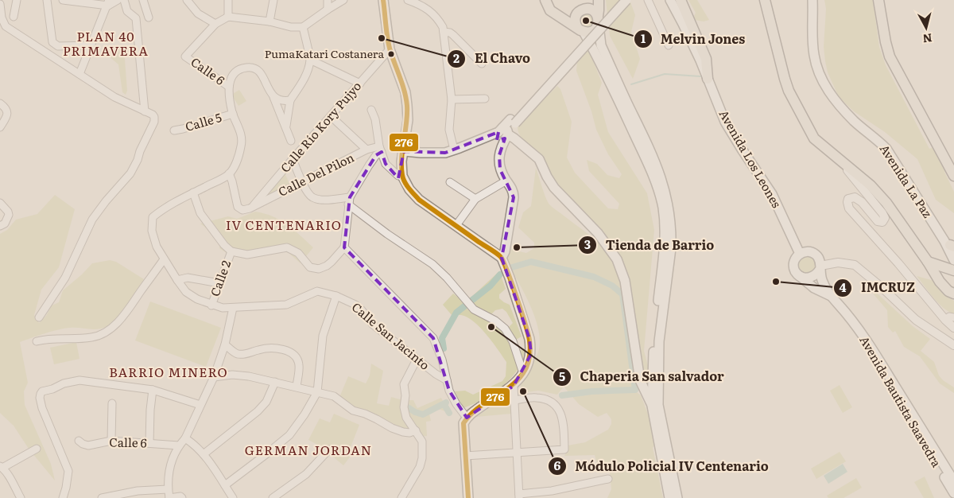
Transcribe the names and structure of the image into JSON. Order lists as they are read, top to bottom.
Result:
{
  "streets": {
    "main road": ["Avenida Los Leones", "Avenida La Paz", "Avenida Bautista Saavedra"],
    "street": [
      "Calle 6",
      "Calle 5",
      "Calle Río Kory Pujyo",
      "Calle Del Pilon",
      "Calle 2",
      "Calle San Jacinto"
    ]
  },
  "crossings": [
    ["Calle Río Kory Pujyo", "Calle Del Pilon"],
    ["Avenida Los Leones", "Avenida Bautista Saavedra"],
    ["Calle 2", "Calle San Jacinto"]
  ],
  "districts": [
    "PLAN 40 PRIMAVERA",
    "IV CENTENARIO",
    "BARRIO MINERO",
    "GERMAN JORDAN"
  ],
  "places": [
    "Melvin Jones",
    "El Chavo",
    "PumaKatari Costanera",
    "Tienda de Barrio",
    "IMCRUZ",
    "Chaperia San salvador",
    "Módulo Policial IV Centenario"
  ],
  "lines": ["transit line 276"],
  "north": "bottom"
}
